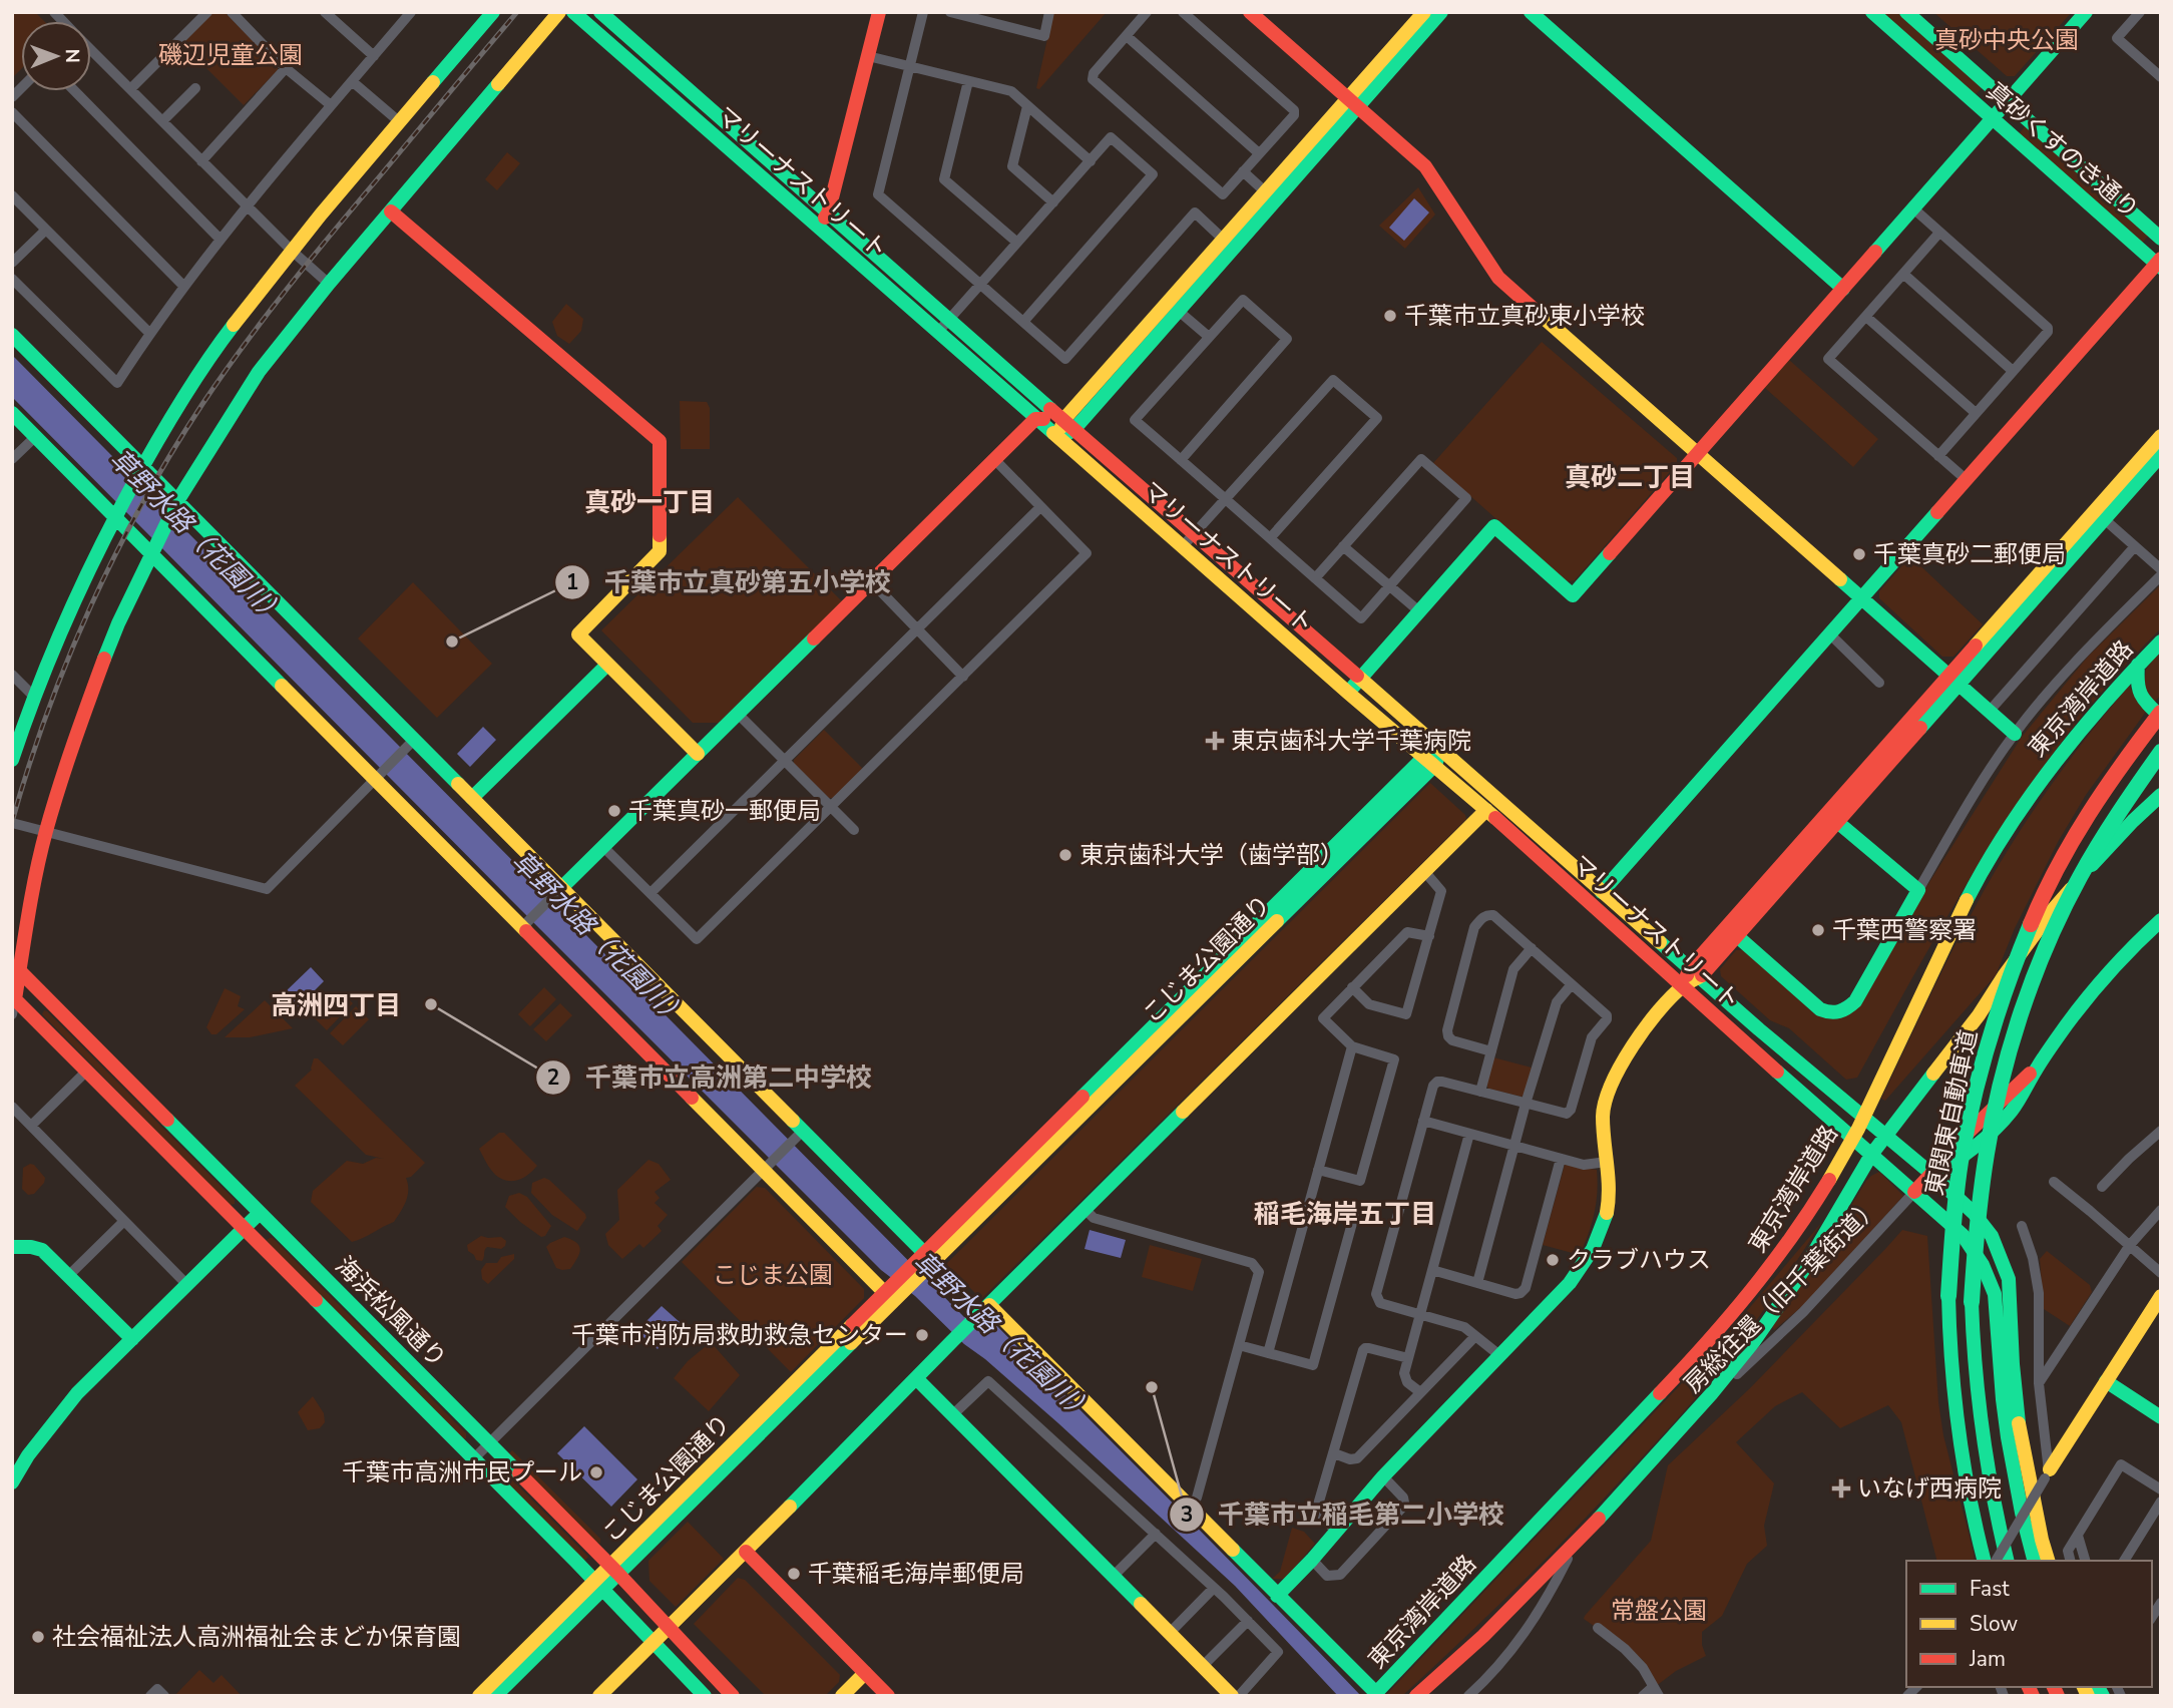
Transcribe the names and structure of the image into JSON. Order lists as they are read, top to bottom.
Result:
{
  "streets": {
    "main road": [
      "真砂くすのき通り",
      "マリーナストリート",
      "東京湾岸道路",
      "こじま公園通り",
      "東関東自動車道",
      "海浜松風通り"
    ],
    "street": ["房総往還（旧千葉街道）"]
  },
  "crossings": [
    ["マリーナストリート", "東京湾岸道路"],
    ["マリーナストリート", "こじま公園通り"],
    ["マリーナストリート", "房総往還（旧千葉街道）"],
    ["東京湾岸道路", "房総往還（旧千葉街道）"],
    ["こじま公園通り", "海浜松風通り"]
  ],
  "districts": [
    "真砂二丁目",
    "真砂一丁目",
    "高洲四丁目",
    "稲毛海岸五丁目"
  ],
  "water": ["草野水路（花園川）"],
  "parks": [
    "真砂中央公園",
    "磯辺児童公園",
    "こじま公園",
    "常盤公園"
  ],
  "places": {
    "other": [
      "千葉市立真砂東小学校",
      "千葉真砂二郵便局",
      "千葉市立真砂第五小学校",
      "千葉真砂一郵便局",
      "東京歯科大学（歯学部）",
      "千葉西警察署",
      "千葉市立高洲第二中学校",
      "クラブハウス",
      "千葉市消防局救助救急センター",
      "千葉市立稲毛第二小学校",
      "千葉市高洲市民プール",
      "千葉稲毛海岸郵便局",
      "社会福祉法人高洲福祉会まどか保育園"
    ],
    "health": ["東京歯科大学千葉病院", "いなげ西病院"]
  },
  "legend": ["Fast", "Slow", "Jam"],
  "north": "right"
}
